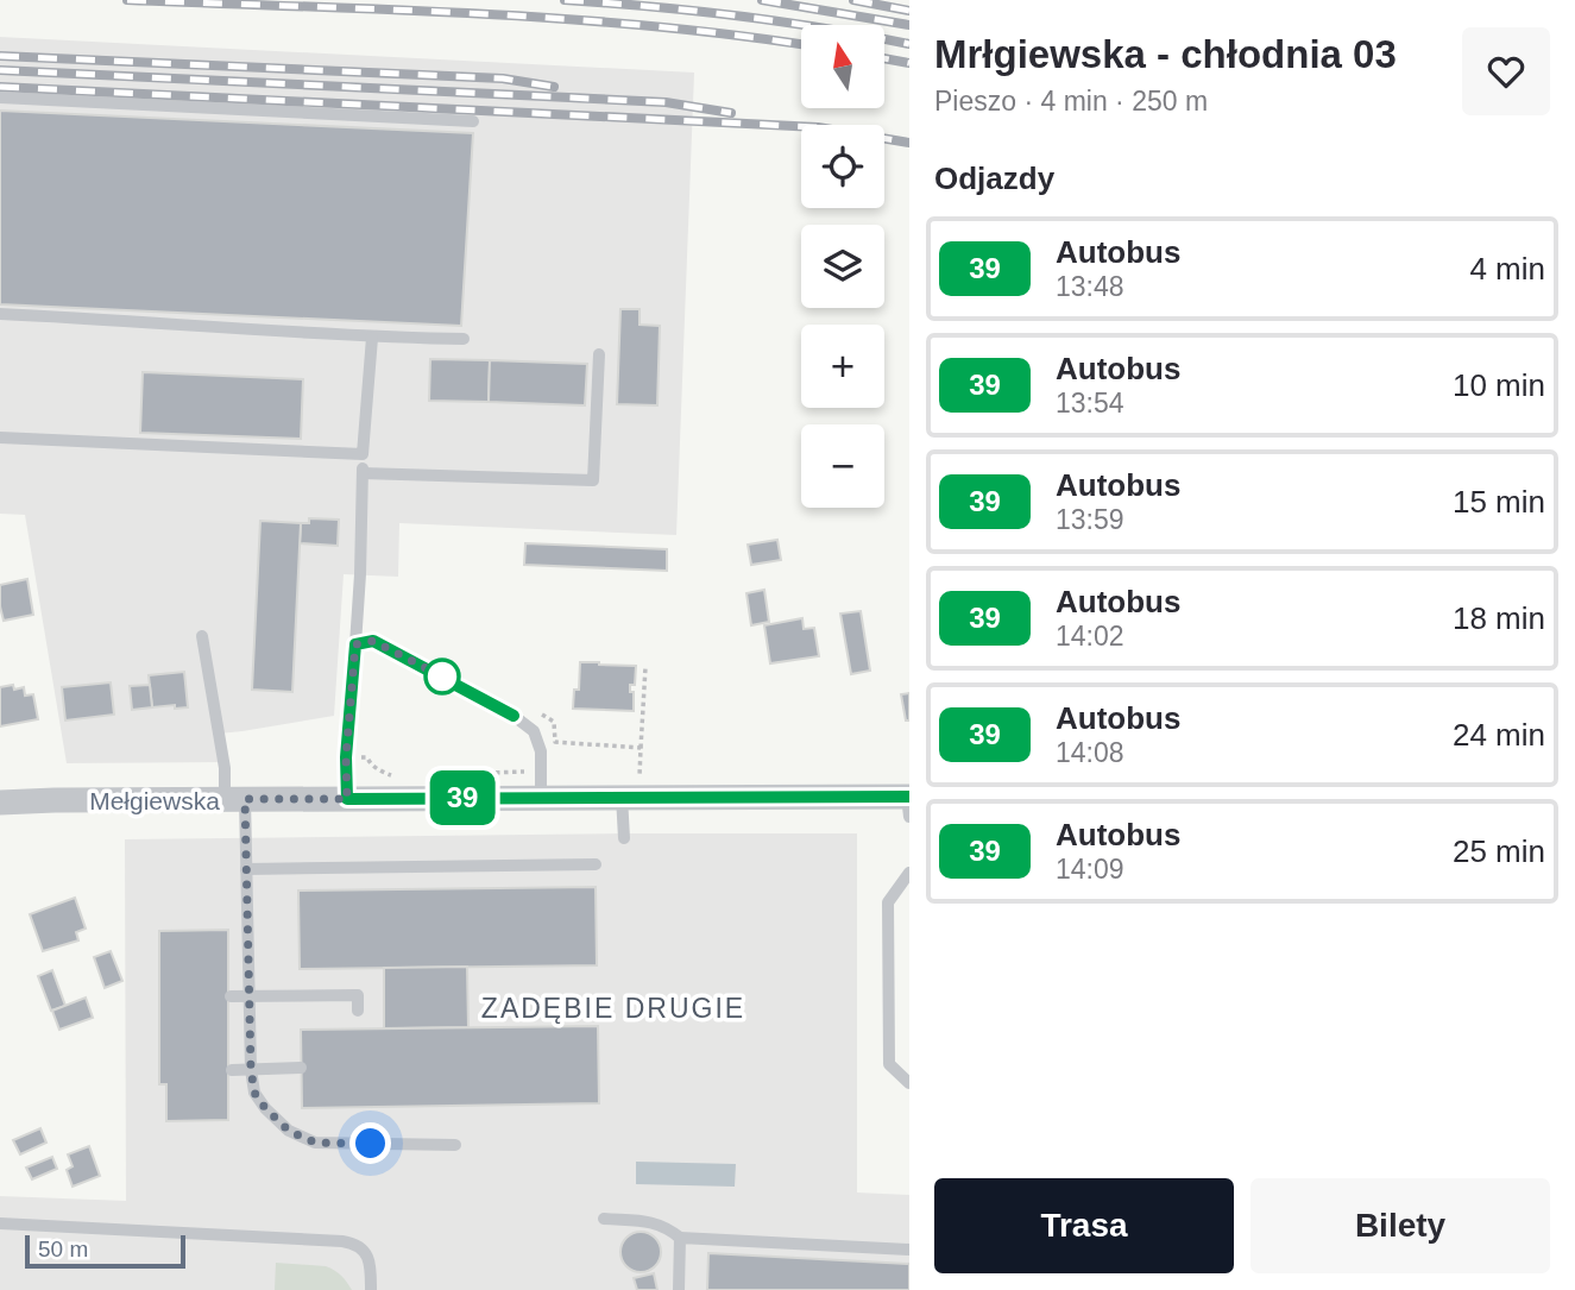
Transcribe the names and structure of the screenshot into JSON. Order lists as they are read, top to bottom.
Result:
{
  "streets": {
    "street": ["Mełgiewska"]
  },
  "districts": ["ZADĘBIE DRUGIE"],
  "lines": ["bus line 39"],
  "scale_bar": "50 m",
  "north": "top",
  "page": {
    "on_map": "39",
    "heading": [
      ["Mrłgiewska - chłodnia 03", "Pieszo · 4 min · 250 m"],
      "Odjazdy"
    ],
    "map_buttons": ["+", "−"],
    "list": [
      {
        "mark": "39",
        "name": "Autobus",
        "note": "13:48",
        "value": "4 min"
      },
      {
        "mark": "39",
        "name": "Autobus",
        "note": "13:54",
        "value": "10 min"
      },
      {
        "mark": "39",
        "name": "Autobus",
        "note": "13:59",
        "value": "15 min"
      },
      {
        "mark": "39",
        "name": "Autobus",
        "note": "14:02",
        "value": "18 min"
      },
      {
        "mark": "39",
        "name": "Autobus",
        "note": "14:08",
        "value": "24 min"
      },
      {
        "mark": "39",
        "name": "Autobus",
        "note": "14:09",
        "value": "25 min"
      }
    ],
    "buttons": ["Trasa", "Bilety"],
    "scale": "50 m"
  }
}
